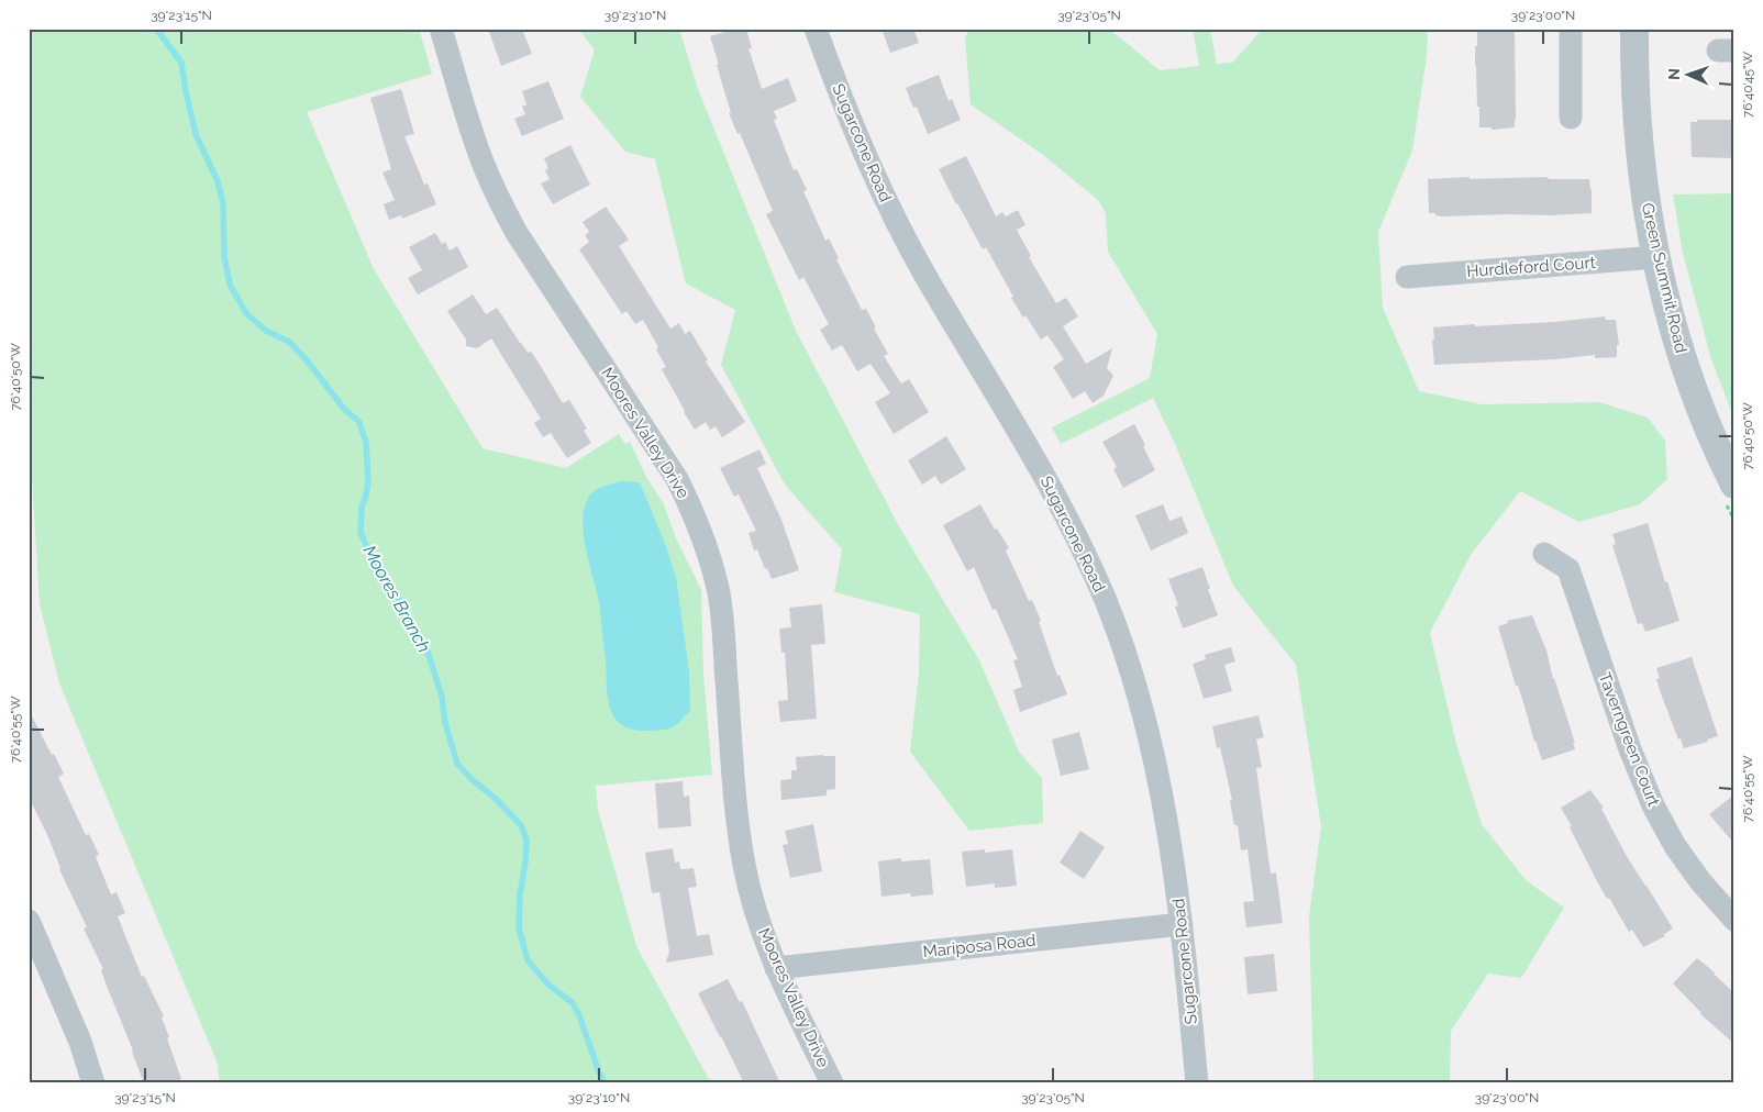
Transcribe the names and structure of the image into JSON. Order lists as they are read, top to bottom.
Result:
{
  "streets": {
    "street": [
      "Sugarcone Road",
      "Hurdleford Court",
      "Green Summit Road",
      "Moores Valley Drive",
      "Taverngreen Court",
      "Mariposa Road"
    ]
  },
  "crossings": [
    ["Sugarcone Road", "Mariposa Road"],
    ["Hurdleford Court", "Green Summit Road"],
    ["Moores Valley Drive", "Mariposa Road"]
  ],
  "water": ["Moores Branch"],
  "north": "left",
  "coordinates": [
    "39°23'15\"N",
    "39°23'10\"N",
    "39°23'05\"N",
    "39°23'00\"N",
    "76°40'45\"W",
    "76°40'50\"W",
    "76°40'55\"W"
  ]
}
